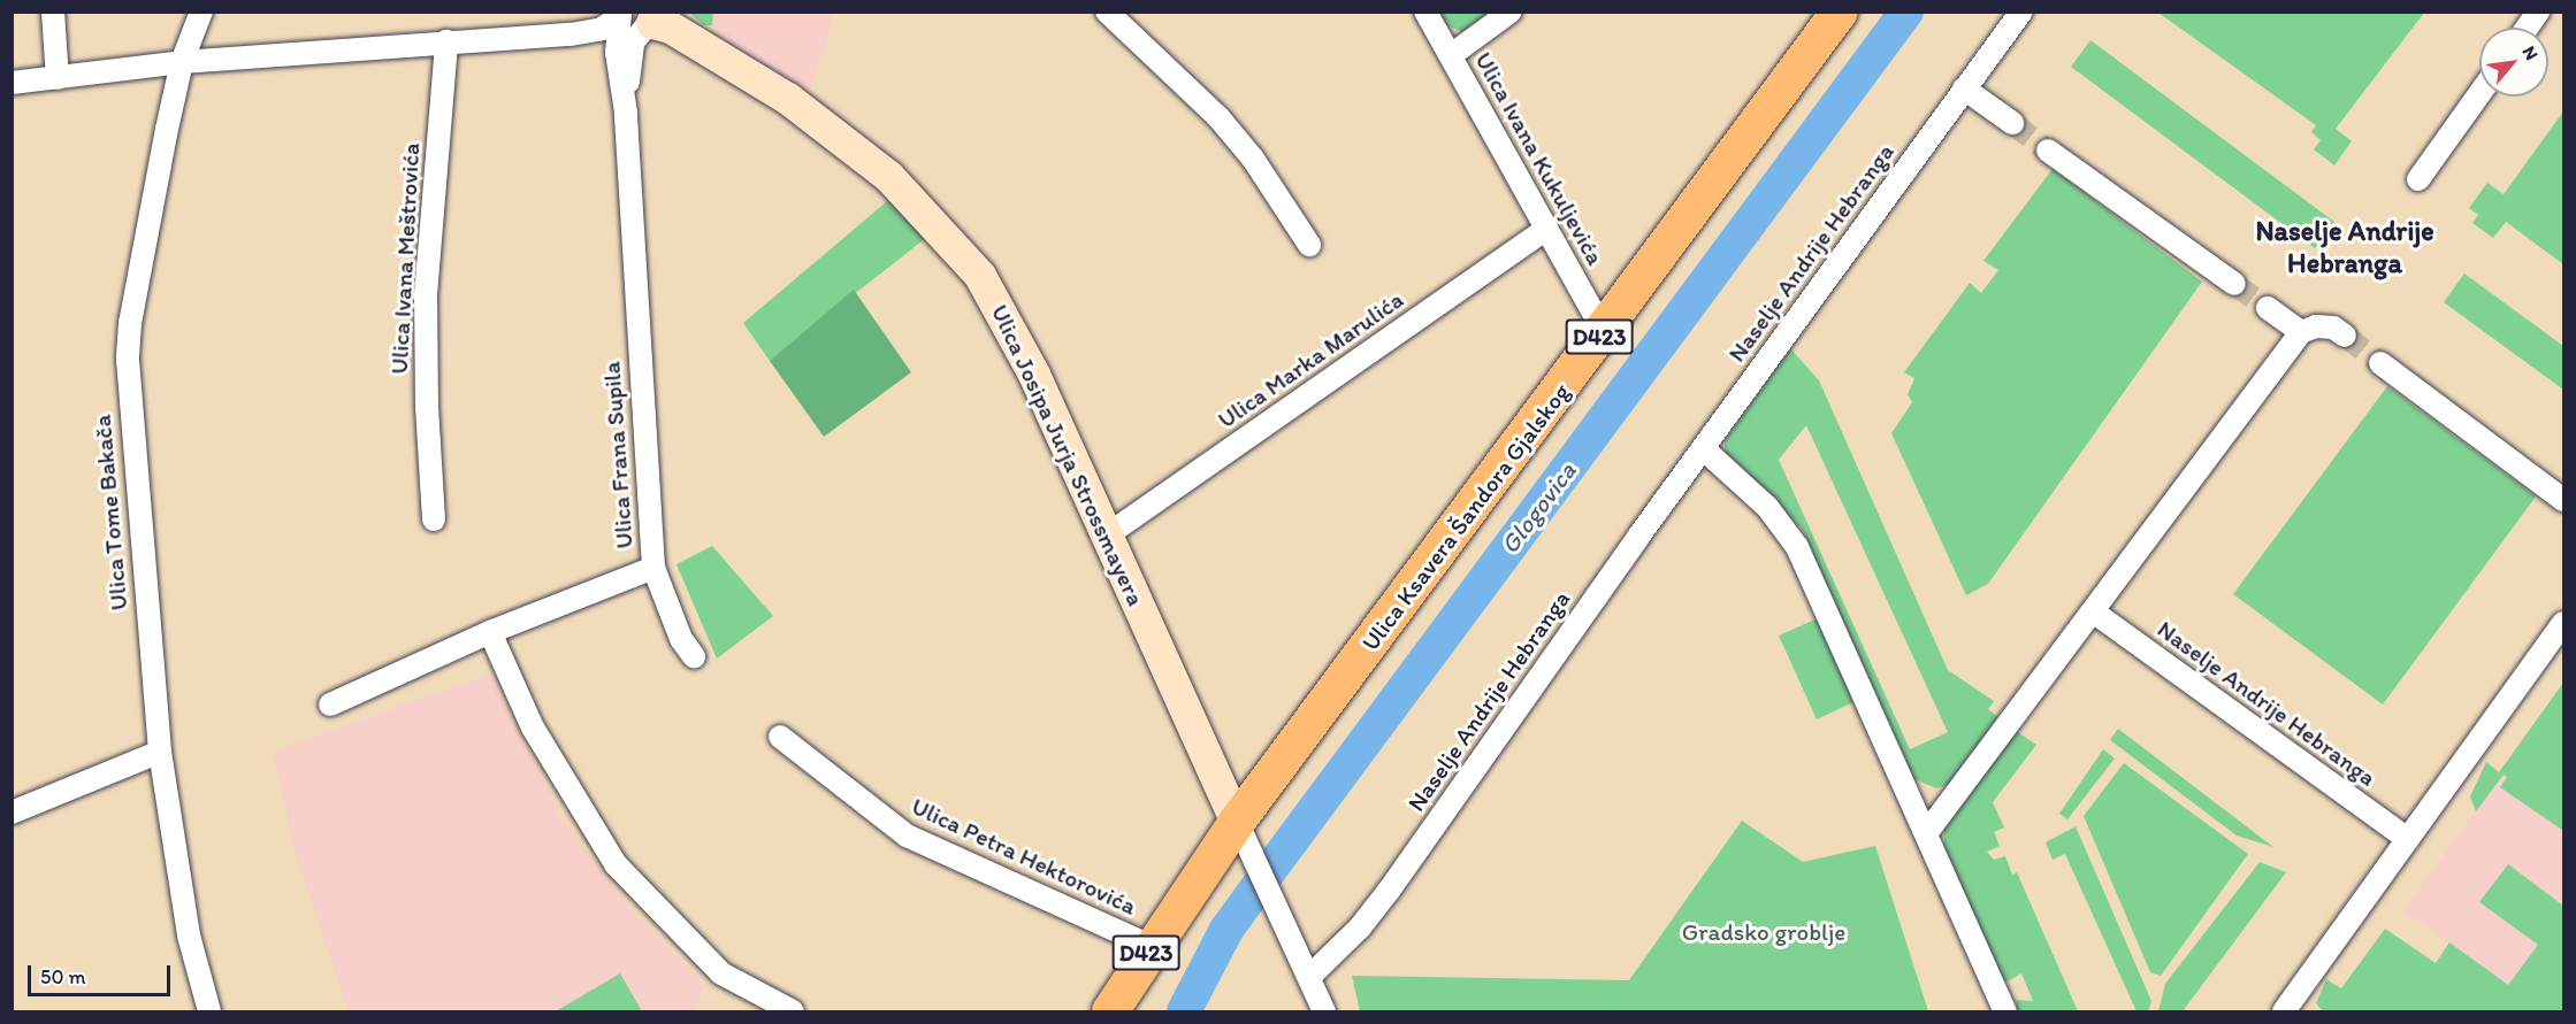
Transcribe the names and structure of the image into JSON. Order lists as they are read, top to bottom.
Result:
{
  "streets": {
    "main road": ["D423", "Ulica Josipa Jurja Strossmayera", "Ulica Ksavera Šandora Gjalskog"],
    "street": [
      "Ulica Ivana Kukuljevića",
      "Naselje Andrije Hebranga",
      "Ulica Ivana Meštrovića",
      "Ulica Marka Marulića",
      "Ulica Frana Supila",
      "Ulica Tome Bakača",
      "Ulica Petra Hektorovića"
    ]
  },
  "crossings": [
    ["Ulica Ivana Kukuljevića", "Ulica Marka Marulića"],
    ["Ulica Ivana Kukuljevića", "Ulica Ksavera Šandora Gjalskog"],
    ["D423", "Ulica Josipa Jurja Strossmayera"],
    ["D423", "Ulica Ksavera Šandora Gjalskog"],
    ["D423", "Ulica Petra Hektorovića"],
    ["Ulica Marka Marulića", "Ulica Josipa Jurja Strossmayera"],
    ["Ulica Frana Supila", "Ulica Josipa Jurja Strossmayera"],
    ["Ulica Josipa Jurja Strossmayera", "Ulica Ksavera Šandora Gjalskog"]
  ],
  "districts": ["Naselje Andrije Hebranga"],
  "water": ["Glogovica"],
  "parks": ["Gradsko groblje"],
  "scale_bar": "50 m",
  "north": "top right"
}
